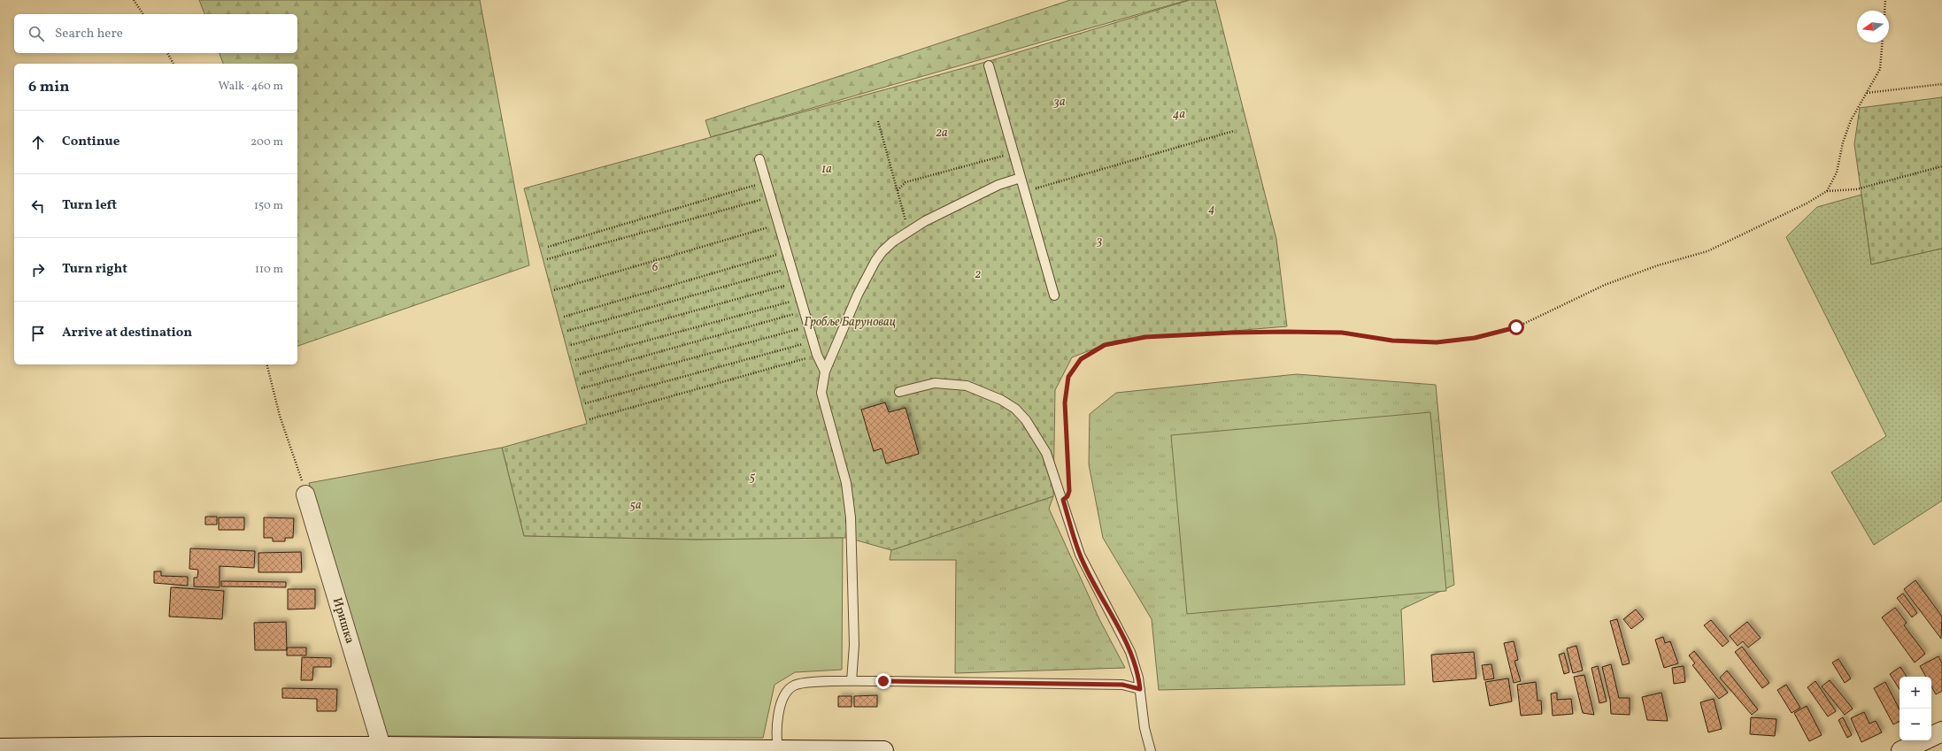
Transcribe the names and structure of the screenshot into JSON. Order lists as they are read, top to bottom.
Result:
{
  "streets": {
    "street": ["Иришка"]
  },
  "parks": [
    "3a",
    "4a",
    "2a",
    "1a",
    "4",
    "3",
    "6",
    "2",
    "Гробље Баруновац",
    "5",
    "5a"
  ],
  "north": "left",
  "page": {
    "search": "Search here",
    "heading": ["6 min", "Walk · 460 m"],
    "list": [
      ["Continue", "200 m"],
      ["Turn left", "150 m"],
      ["Turn right", "110 m"],
      "Arrive at destination"
    ],
    "map_buttons": ["+", "−"]
  }
}
